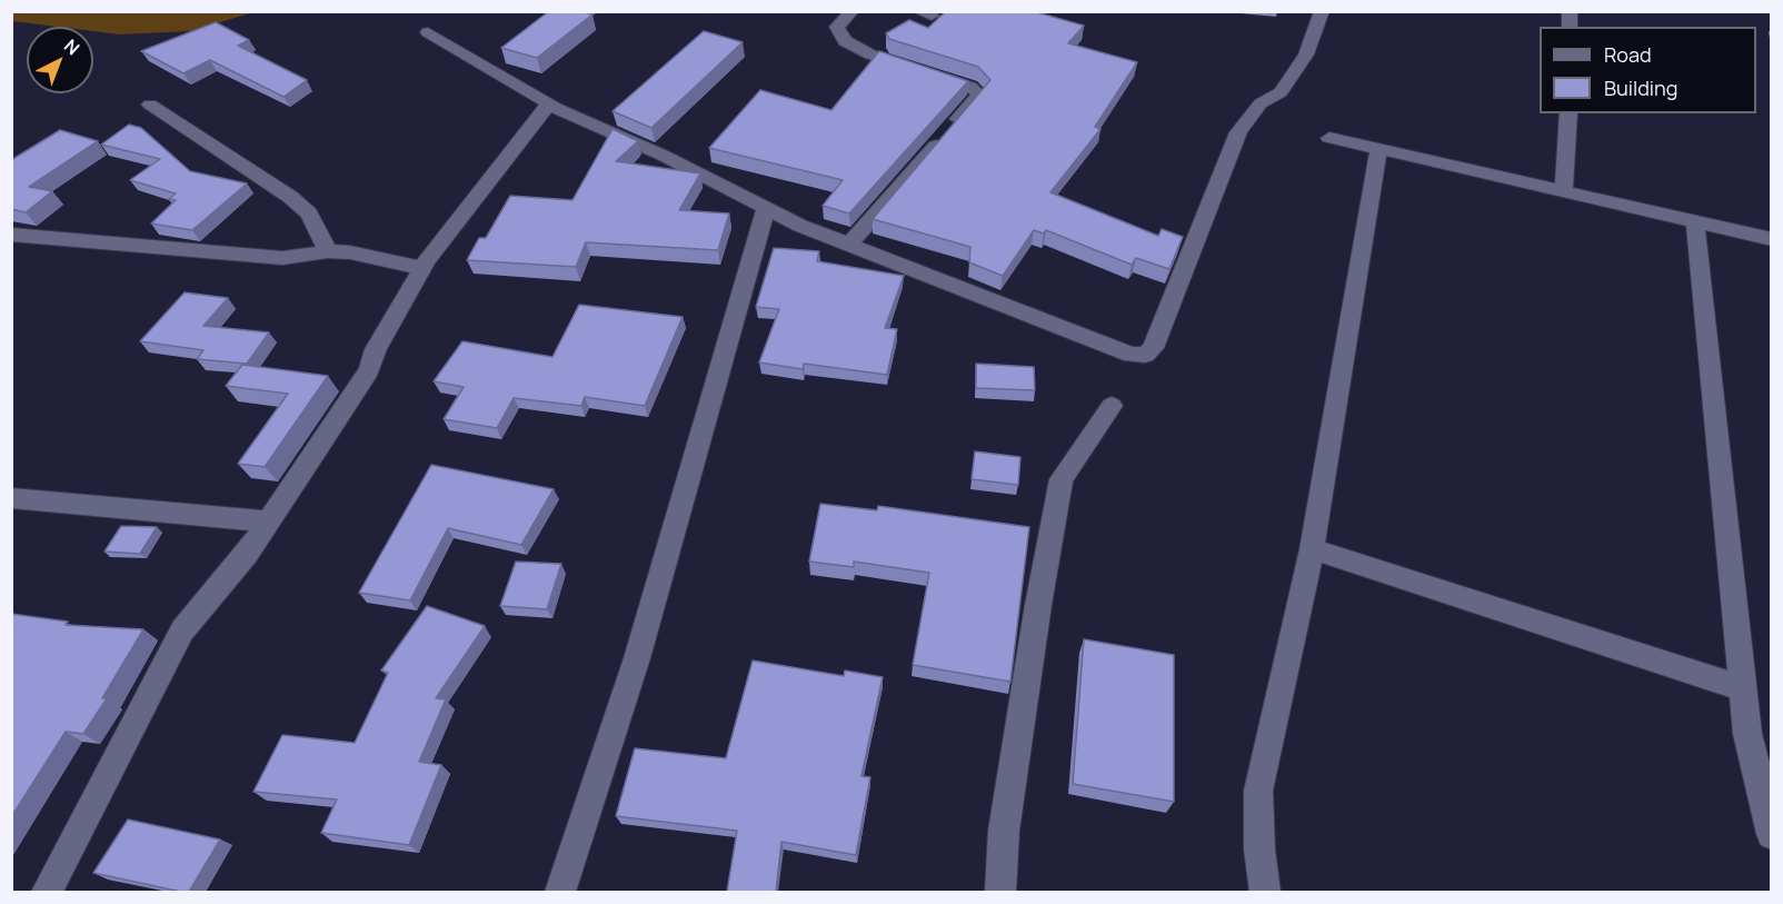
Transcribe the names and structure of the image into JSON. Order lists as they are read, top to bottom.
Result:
{
  "legend": ["Road", "Building"],
  "north": "top right"
}
